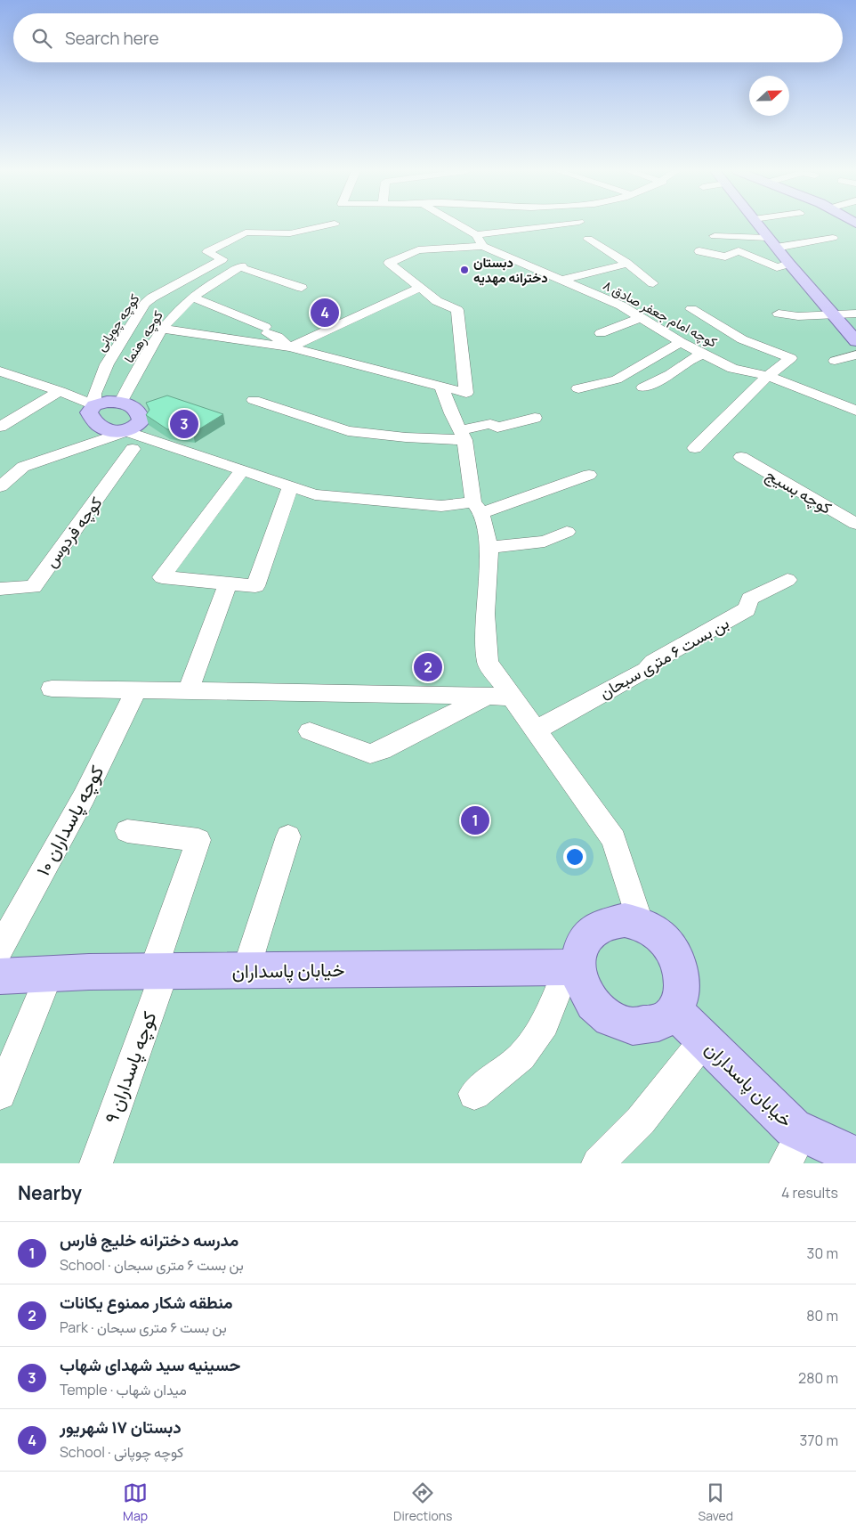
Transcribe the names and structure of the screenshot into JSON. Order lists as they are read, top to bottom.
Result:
{
  "streets": {
    "main road": ["خیابان پاسداران"],
    "street": [
      "کوچه امام جعفر صادق ۸",
      "کوچه چوپانی",
      "کوچه رهنما",
      "کوچه بسیج",
      "کوچه فردوس",
      "بن بست ۶ متری سبحان",
      "کوچه پاسداران ۱۰",
      "کوچه پاسداران ۹"
    ]
  },
  "crossings": [
    ["کوچه چوپانی", "کوچه رهنما"],
    ["خیابان پاسداران", "کوچه پاسداران ۹"]
  ],
  "places": ["دبستان دخترانه مهدیه"],
  "north": "right",
  "page": {
    "search": "Search here",
    "pins": [
      "4",
      "3",
      "2",
      "1"
    ],
    "heading": ["Nearby", "4 results"],
    "list": [
      {
        "mark": "1",
        "name": "مدرسه دخترانه خلیج فارس",
        "note": "School · بن بست ۶ متری سبحان",
        "value": "30 m"
      },
      {
        "mark": "2",
        "name": "منطقه شکار ممنوع یکانات",
        "note": "Park · بن بست ۶ متری سبحان",
        "value": "80 m"
      },
      {
        "mark": "3",
        "name": "حسینیه سید شهدای شهاب",
        "note": "Temple · میدان شهاب",
        "value": "280 m"
      },
      {
        "mark": "4",
        "name": "دبستان ۱۷ شهریور",
        "note": "School · کوچه چوپانی",
        "value": "370 m"
      }
    ],
    "nav": ["Map", "Directions", "Saved"]
  }
}
